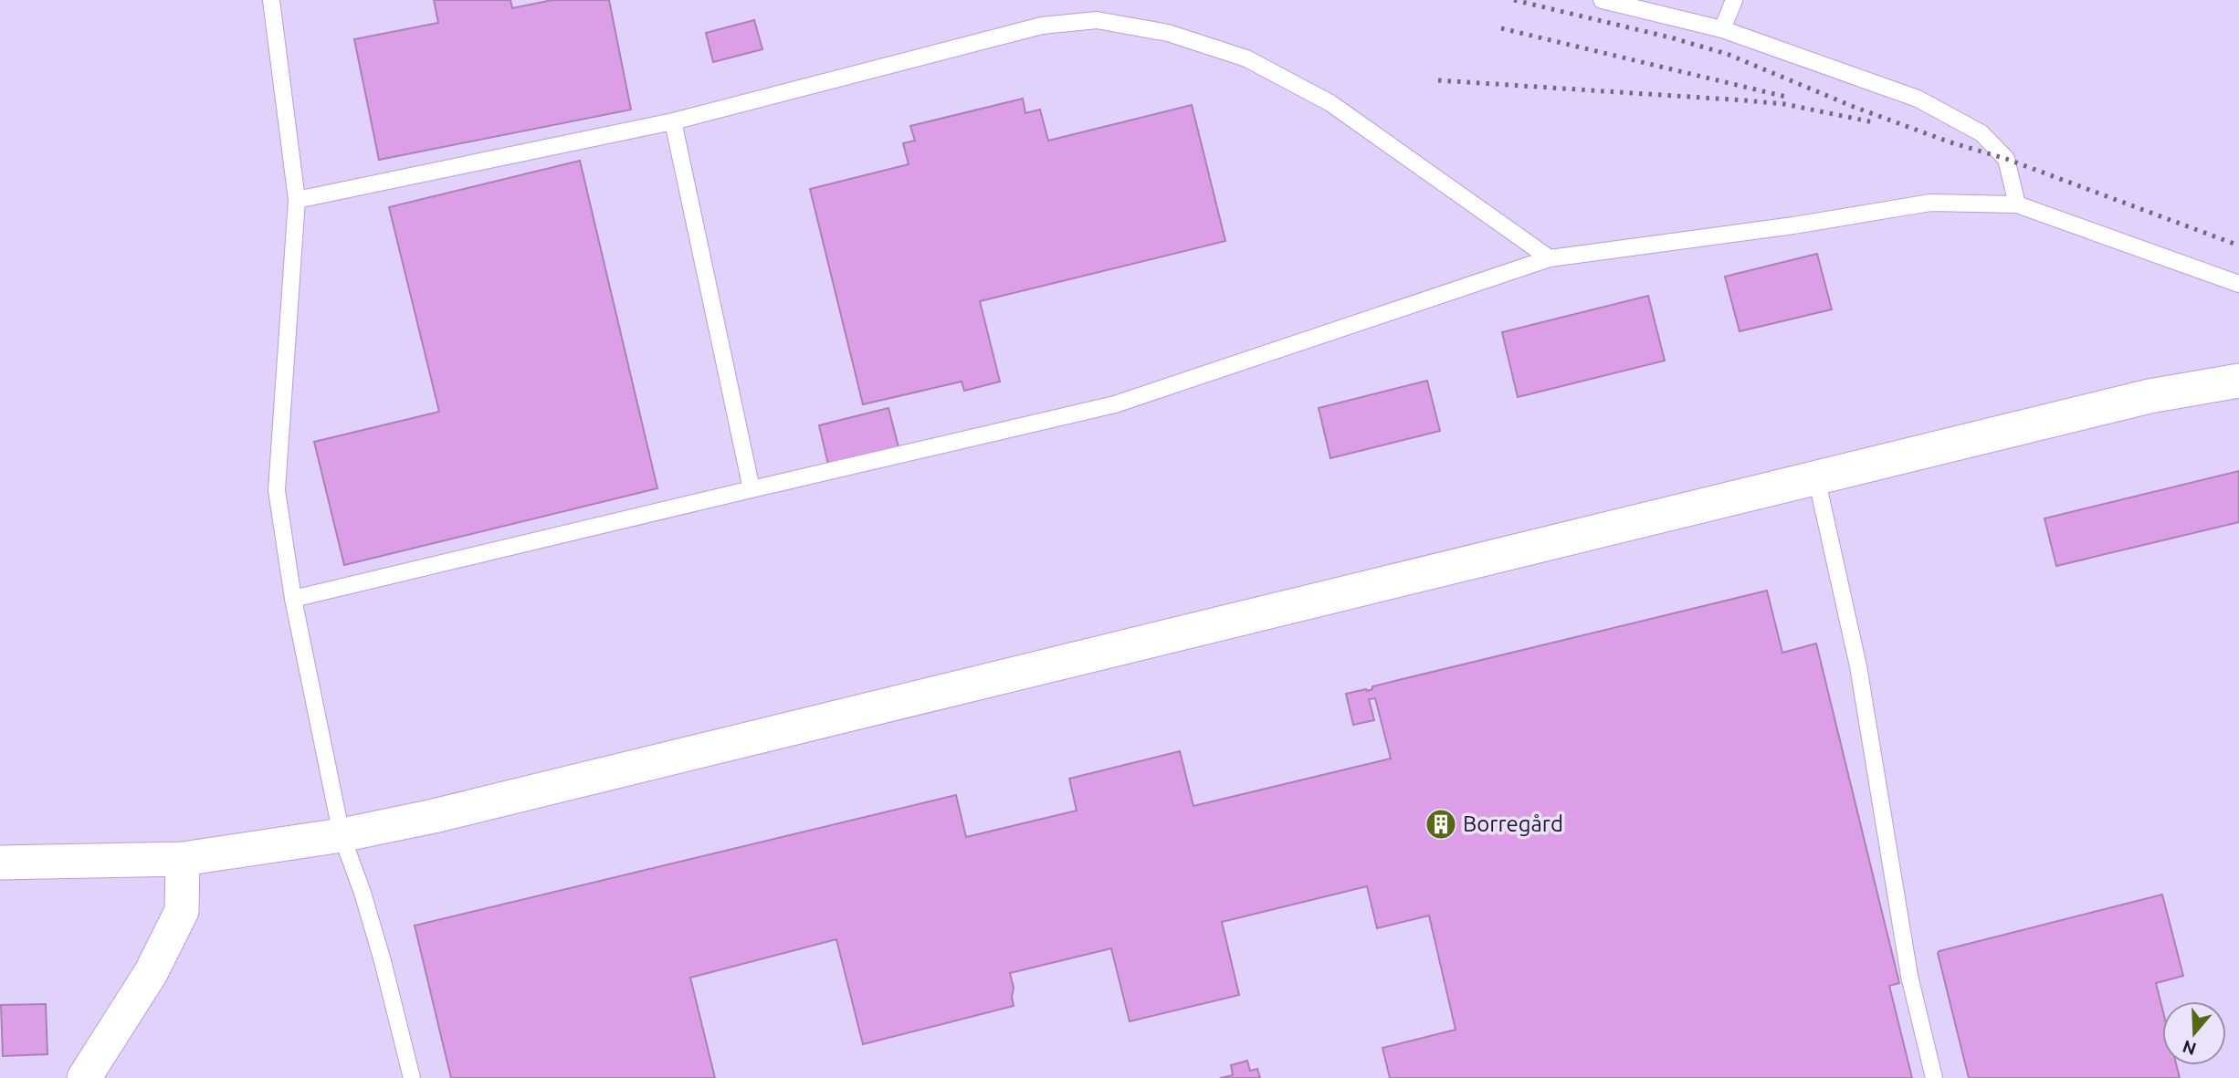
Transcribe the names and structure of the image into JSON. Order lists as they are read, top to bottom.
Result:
{
  "places": {
    "building": ["Borregård"]
  },
  "north": "bottom"
}
